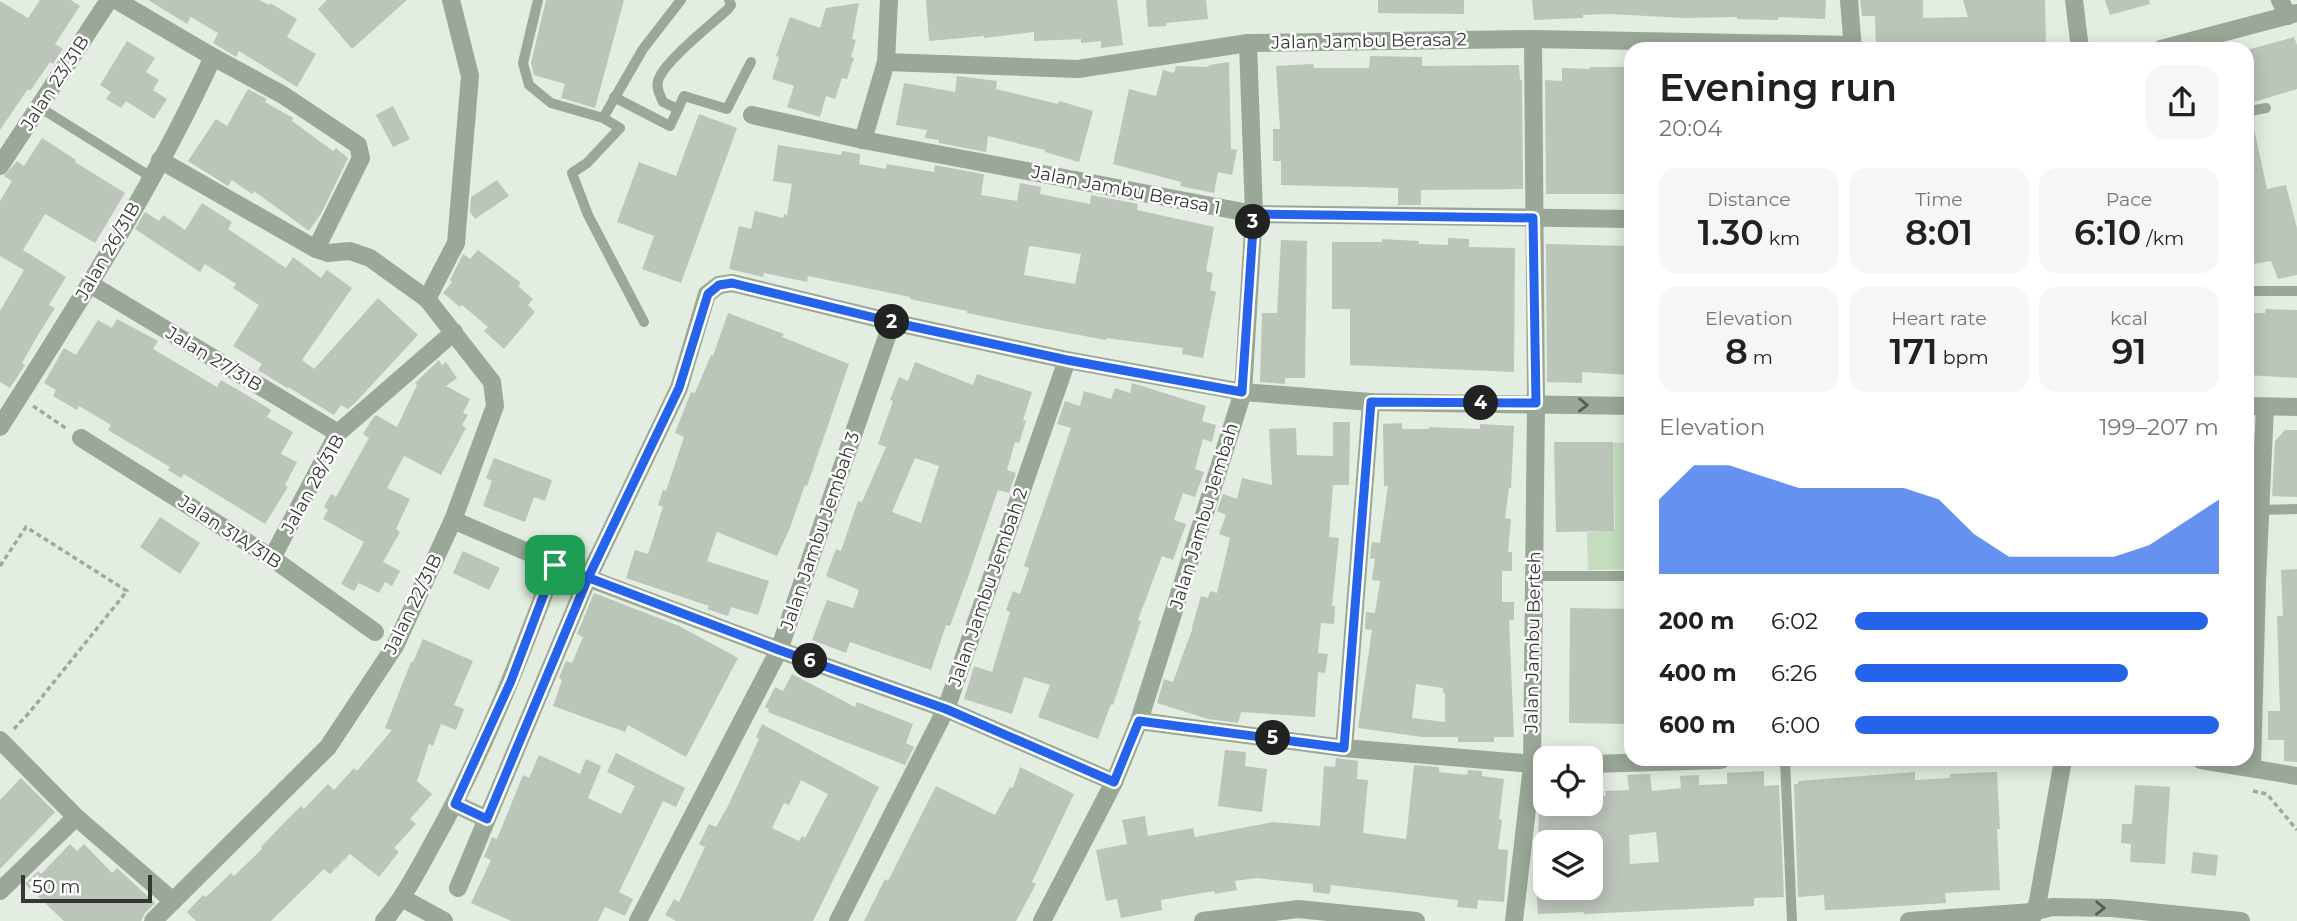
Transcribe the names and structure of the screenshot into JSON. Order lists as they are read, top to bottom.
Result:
{
  "streets": {
    "street": [
      "Jalan Jambu Berasa 2",
      "Jalan 23/31B",
      "Jalan Jambu Berasa 1",
      "Jalan 26/31B",
      "Jalan 27/31B",
      "Jalan 28/31B",
      "Jalan Jambu Jembah",
      "Jalan Jambu Jembah 3",
      "Jalan 31A/31B",
      "Jalan Jambu Jembah 2",
      "Jalan 22/31B",
      "Jalan Jambu Berteh"
    ]
  },
  "crossings": [
    ["Jalan Jambu Berasa 2", "Jalan Jambu Jembah"],
    ["Jalan Jambu Berasa 2", "Jalan Jambu Berteh"],
    ["Jalan Jambu Berasa 1", "Jalan Jambu Jembah"],
    ["Jalan Jambu Berasa 1", "Jalan Jambu Berteh"],
    ["Jalan 26/31B", "Jalan 27/31B"],
    ["Jalan 27/31B", "Jalan 28/31B"],
    ["Jalan 28/31B", "Jalan 31A/31B"],
    ["Jalan 28/31B", "Jalan 22/31B"]
  ],
  "scale_bar": "50 m",
  "page": {
    "heading": ["Evening run", "20:04"],
    "stats": [
      ["Distance", "1.30 km"],
      ["Time", "8:01"],
      ["Pace", "6:10 /km"],
      ["Elevation", "8 m"],
      ["Heart rate", "171 bpm"],
      ["kcal", "91"]
    ],
    "pins": [
      "3",
      "2",
      "4",
      "6",
      "5"
    ],
    "chart": ["Elevation", "199–207 m"],
    "list": [
      {
        "name": "200 m",
        "note": "6:02"
      },
      {
        "name": "400 m",
        "note": "6:26"
      },
      {
        "name": "600 m",
        "note": "6:00"
      }
    ],
    "scale": "50 m"
  }
}
